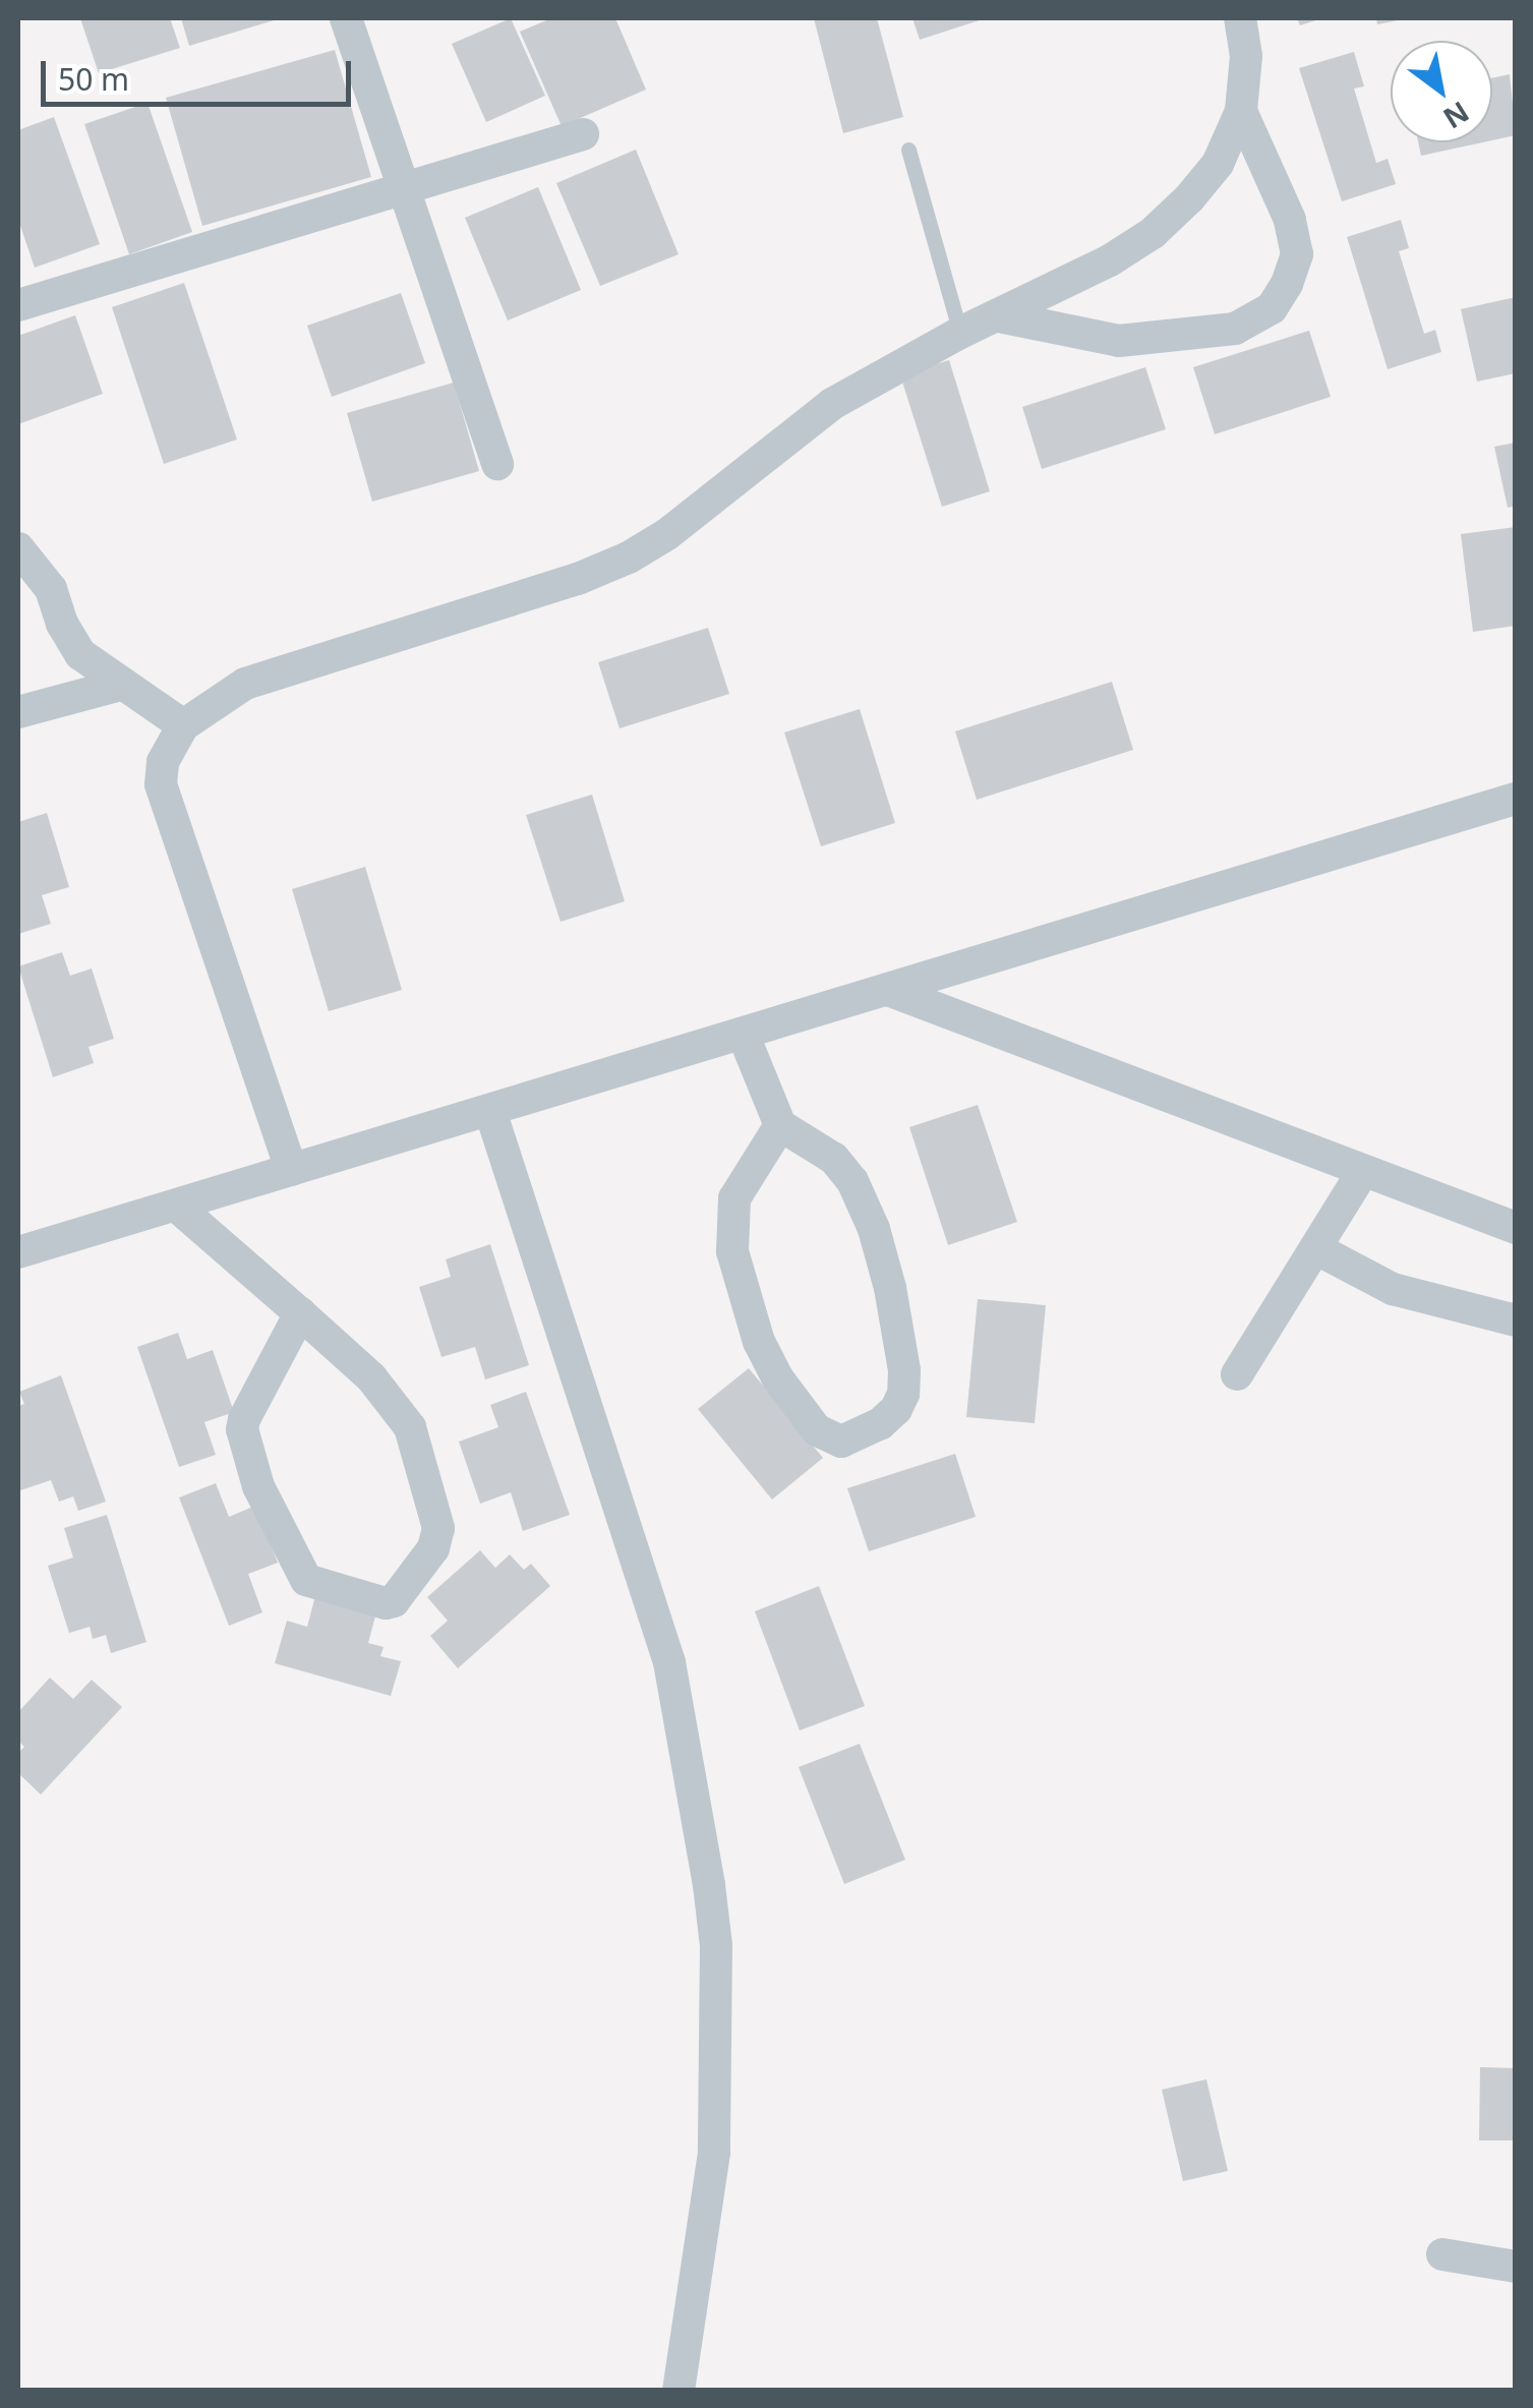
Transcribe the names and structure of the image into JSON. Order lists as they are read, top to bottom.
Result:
{
  "scale_bar": "50 m",
  "north": "bottom right"
}
